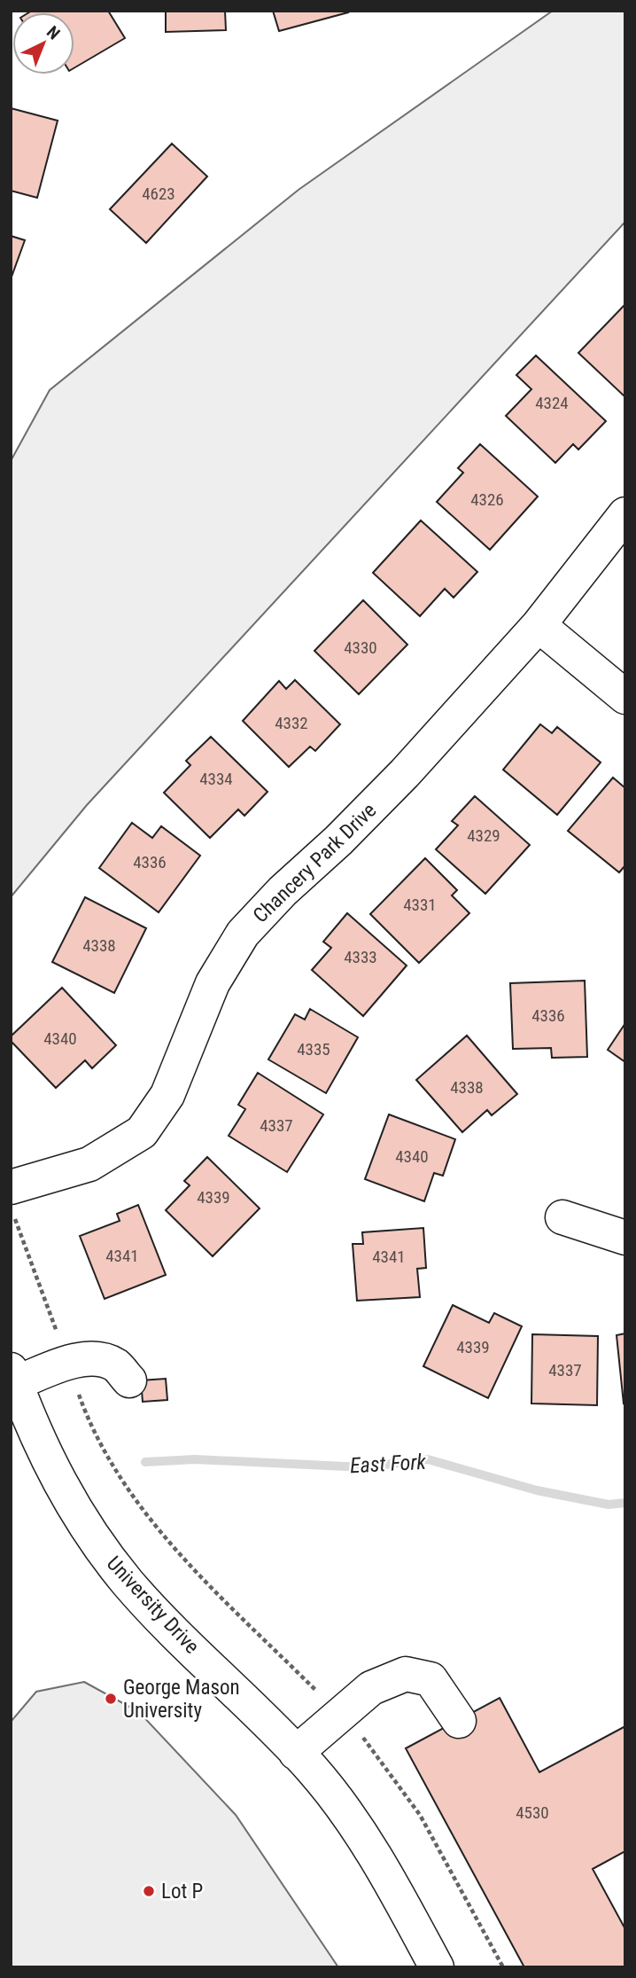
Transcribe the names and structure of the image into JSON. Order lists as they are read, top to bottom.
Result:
{
  "streets": {
    "street": ["Chancery Park Drive", "University Drive"]
  },
  "water": ["East Fork"],
  "places": ["George Mason University", "Lot P"],
  "house_numbers": [
    "4623",
    "4324",
    "4326",
    "4330",
    "4332",
    "4334",
    "4329",
    "4336",
    "4331",
    "4338",
    "4333",
    "4336",
    "4340",
    "4335",
    "4338",
    "4337",
    "4340",
    "4339",
    "4341",
    "4341",
    "4339",
    "4337",
    "4530"
  ],
  "north": "top right"
}
